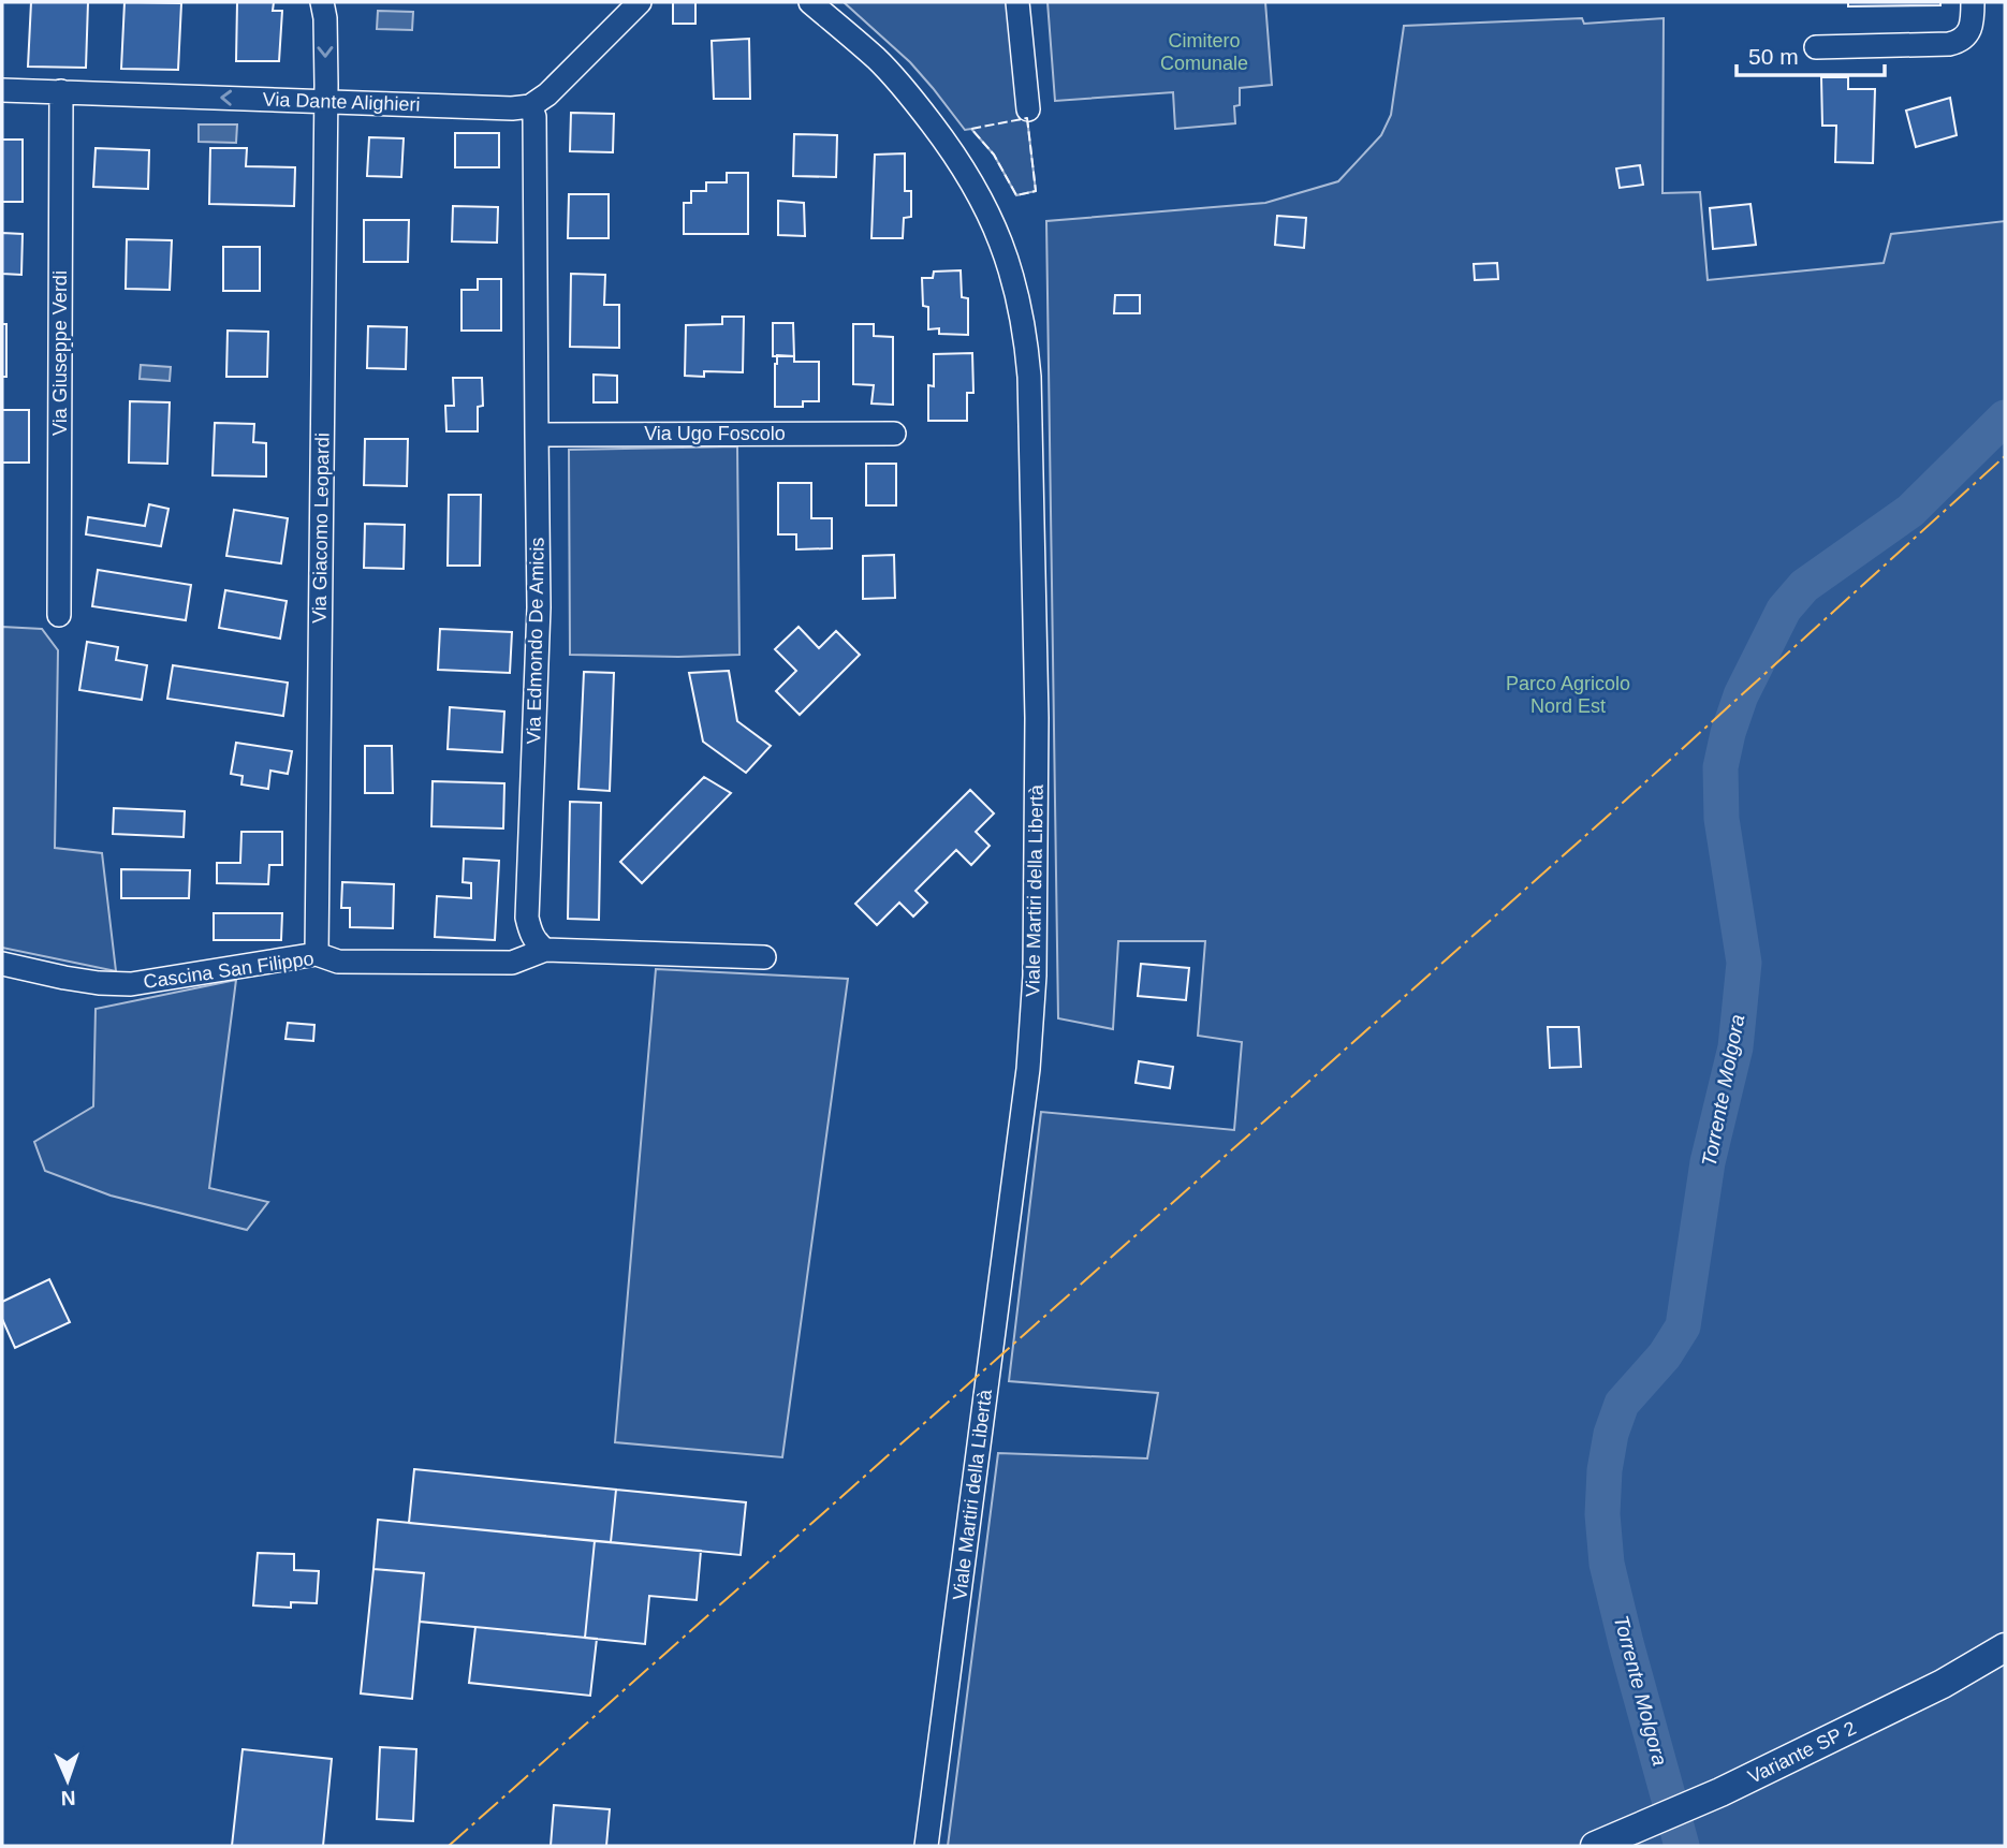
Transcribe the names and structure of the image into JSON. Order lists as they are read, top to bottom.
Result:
{
  "streets": {
    "main road": ["Variante SP 2"],
    "street": [
      "Via Dante Alighieri",
      "Via Giuseppe Verdi",
      "Via Ugo Foscolo",
      "Via Giacomo Leopardi",
      "Via Edmondo De Amicis",
      "Viale Martiri della Libertà",
      "Cascina San Filippo"
    ]
  },
  "crossings": [
    ["Via Dante Alighieri", "Via Giuseppe Verdi"],
    ["Via Dante Alighieri", "Via Giacomo Leopardi"],
    ["Via Dante Alighieri", "Via Edmondo De Amicis"],
    ["Via Ugo Foscolo", "Via Edmondo De Amicis"],
    ["Via Giacomo Leopardi", "Cascina San Filippo"],
    ["Via Edmondo De Amicis", "Cascina San Filippo"]
  ],
  "one_way": ["Via Dante Alighieri"],
  "water": ["Torrente Molgora"],
  "parks": ["Cimitero Comunale", "Parco Agricolo Nord Est"],
  "scale_bar": "50 m",
  "north": "bottom"
}
